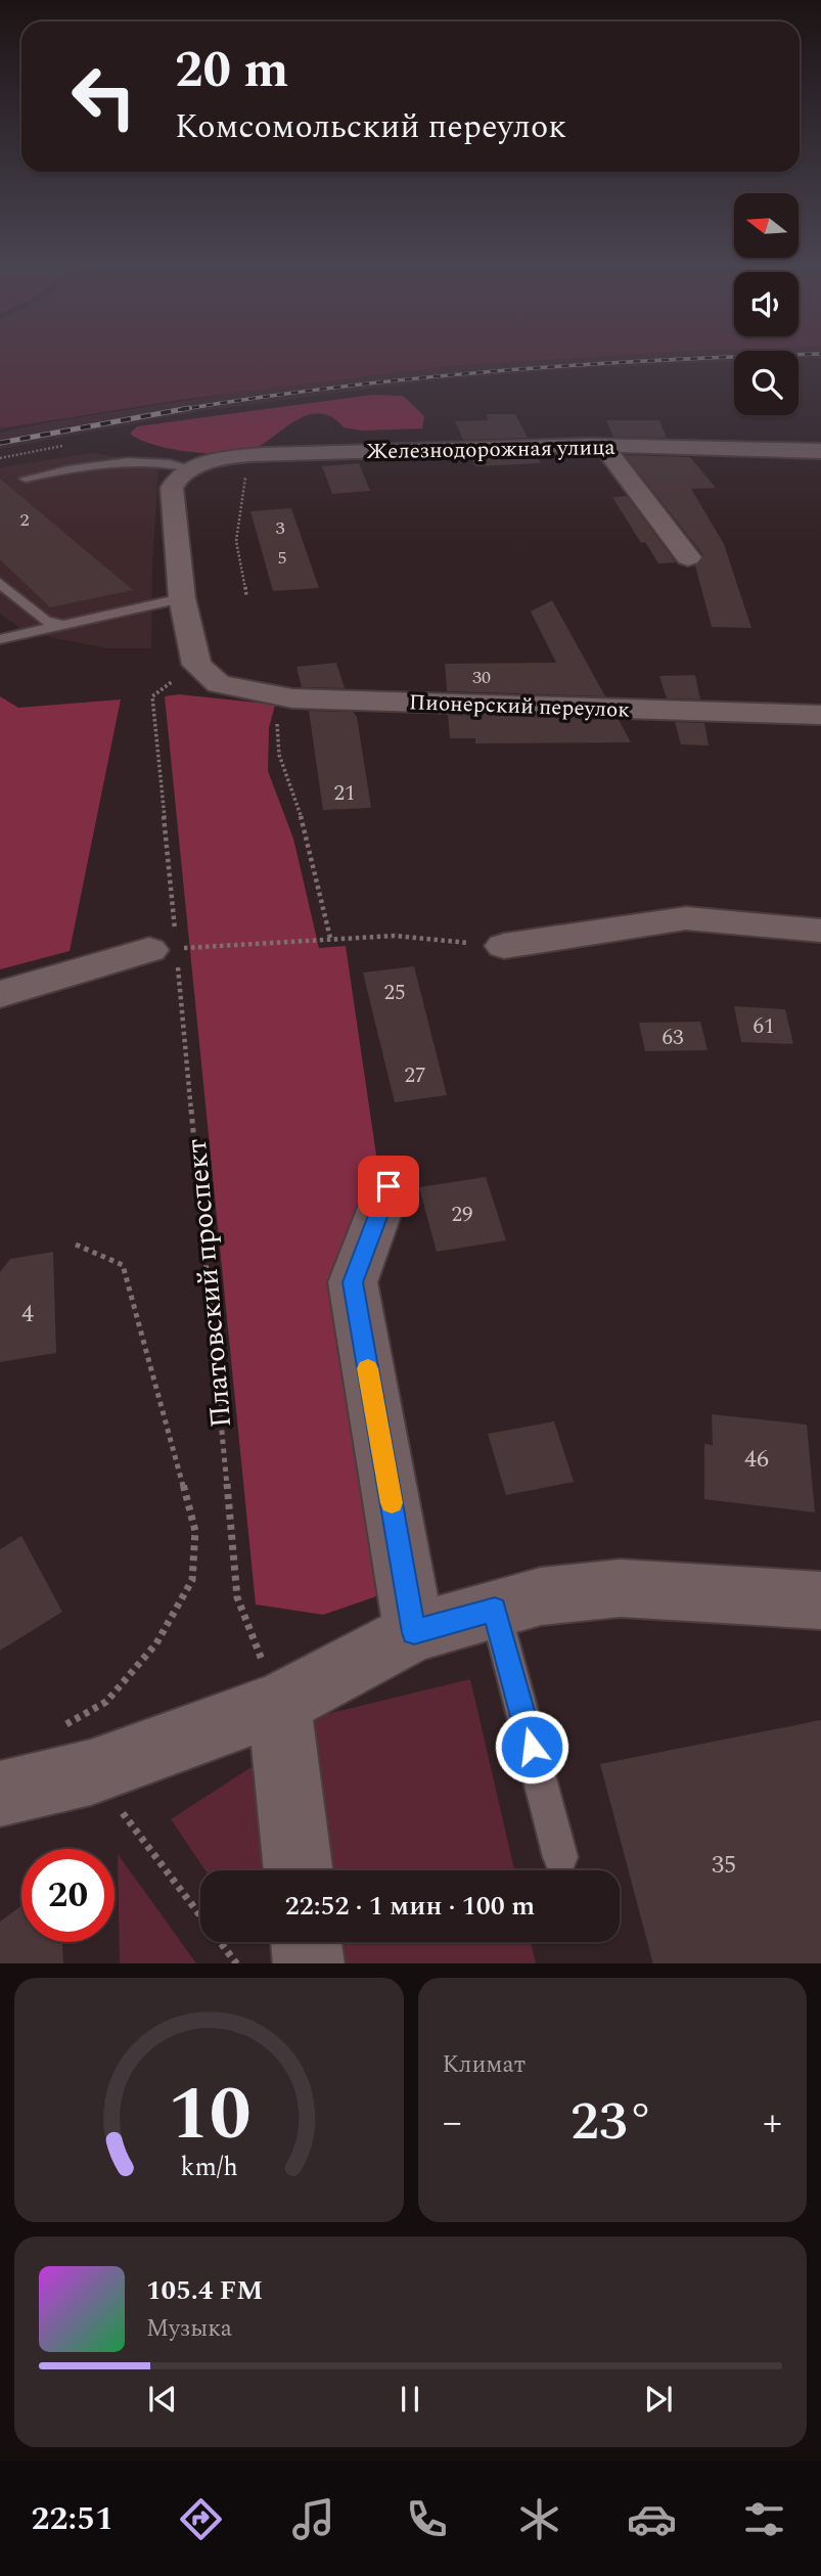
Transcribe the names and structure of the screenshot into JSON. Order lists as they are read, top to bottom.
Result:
{
  "streets": {
    "street": ["Железнодорожная улица", "Пионерский переулок"],
    "path": ["Платовский проспект"]
  },
  "house_numbers": [
    "2",
    "3",
    "5",
    "30",
    "21",
    "25",
    "61",
    "63",
    "27",
    "29",
    "4",
    "46",
    "35"
  ],
  "north": "left",
  "page": {
    "turn": ["20 m", "Комсомольский переулок"],
    "limit": "20",
    "trip": "22:52 · 1 мин · 100 m",
    "tile": "Климат",
    "heat": ["−", "23°", "+"],
    "song": ["105.4 FM", "Музыка"],
    "tabs": "22:51",
    "gauge": ["10", "km/h"]
  }
}
